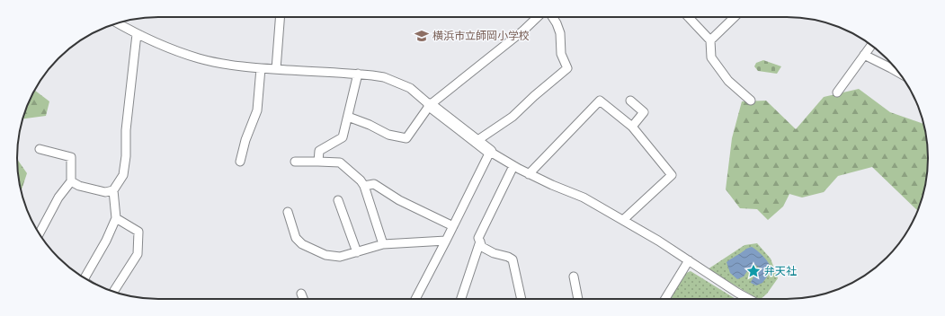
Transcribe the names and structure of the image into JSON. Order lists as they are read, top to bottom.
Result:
{
  "places": {
    "school or university": ["横浜市立師岡小学校"],
    "place": ["弁天社"]
  }
}
